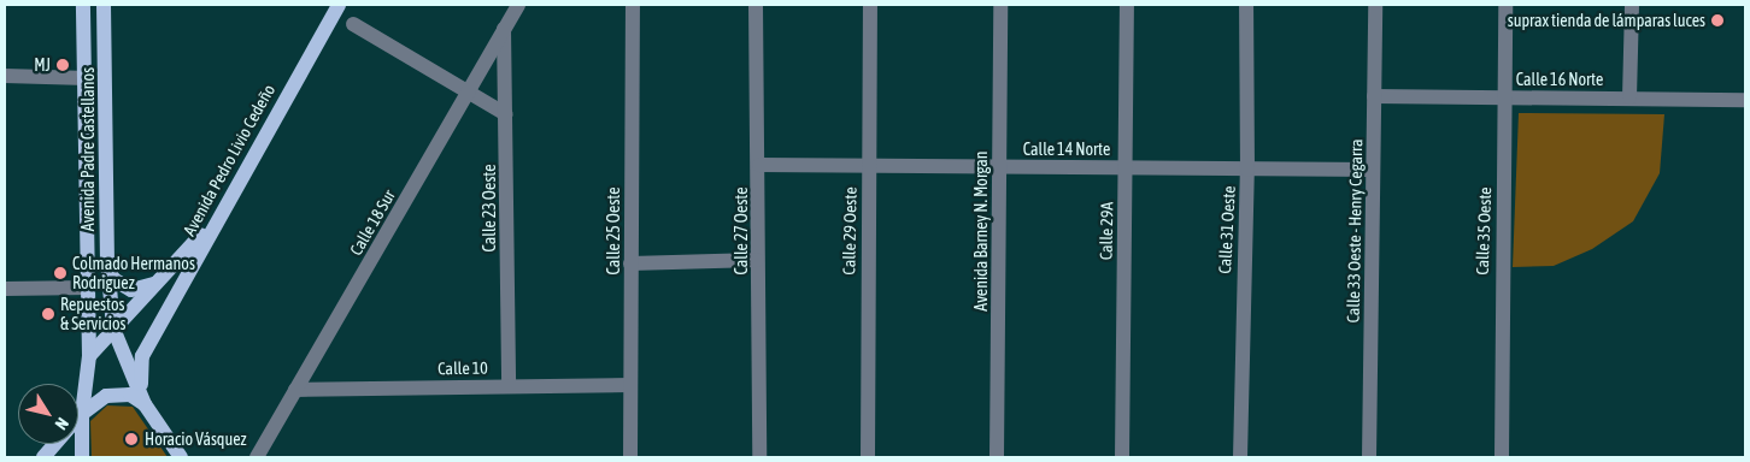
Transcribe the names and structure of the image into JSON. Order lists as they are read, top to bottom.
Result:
{
  "streets": {
    "main road": ["Avenida Padre Castellanos", "Avenida Pedro Livio Cedeño"],
    "street": [
      "Calle 16 Norte",
      "Calle 14 Norte",
      "Calle 23 Oeste",
      "Calle 18 Sur",
      "Calle 31 Oeste",
      "Calle 25 Oeste",
      "Calle 27 Oeste",
      "Calle 29 Oeste",
      "Avenida Barney N. Morgan",
      "Calle 29A",
      "Calle 33 Oeste - Henry Cegarra",
      "Calle 35 Oeste",
      "Calle 10"
    ]
  },
  "crossings": [
    ["Calle 16 Norte", "Calle 33 Oeste - Henry Cegarra"],
    ["Calle 16 Norte", "Calle 35 Oeste"],
    ["Avenida Padre Castellanos", "Avenida Pedro Livio Cedeño"],
    ["Calle 14 Norte", "Calle 31 Oeste"],
    ["Calle 14 Norte", "Calle 27 Oeste"],
    ["Calle 14 Norte", "Calle 29 Oeste"],
    ["Calle 14 Norte", "Avenida Barney N. Morgan"],
    ["Calle 14 Norte", "Calle 29A"],
    ["Calle 14 Norte", "Calle 33 Oeste - Henry Cegarra"],
    ["Calle 23 Oeste", "Calle 18 Sur"],
    ["Calle 23 Oeste", "Calle 10"],
    ["Calle 18 Sur", "Calle 10"],
    ["Calle 25 Oeste", "Calle 10"]
  ],
  "places": [
    "suprax tienda de lámparas luces",
    "MJ",
    "Colmado Hermanos Rodriguez",
    "Repuestos & Servicios",
    "Horacio Vásquez"
  ],
  "north": "bottom right"
}
